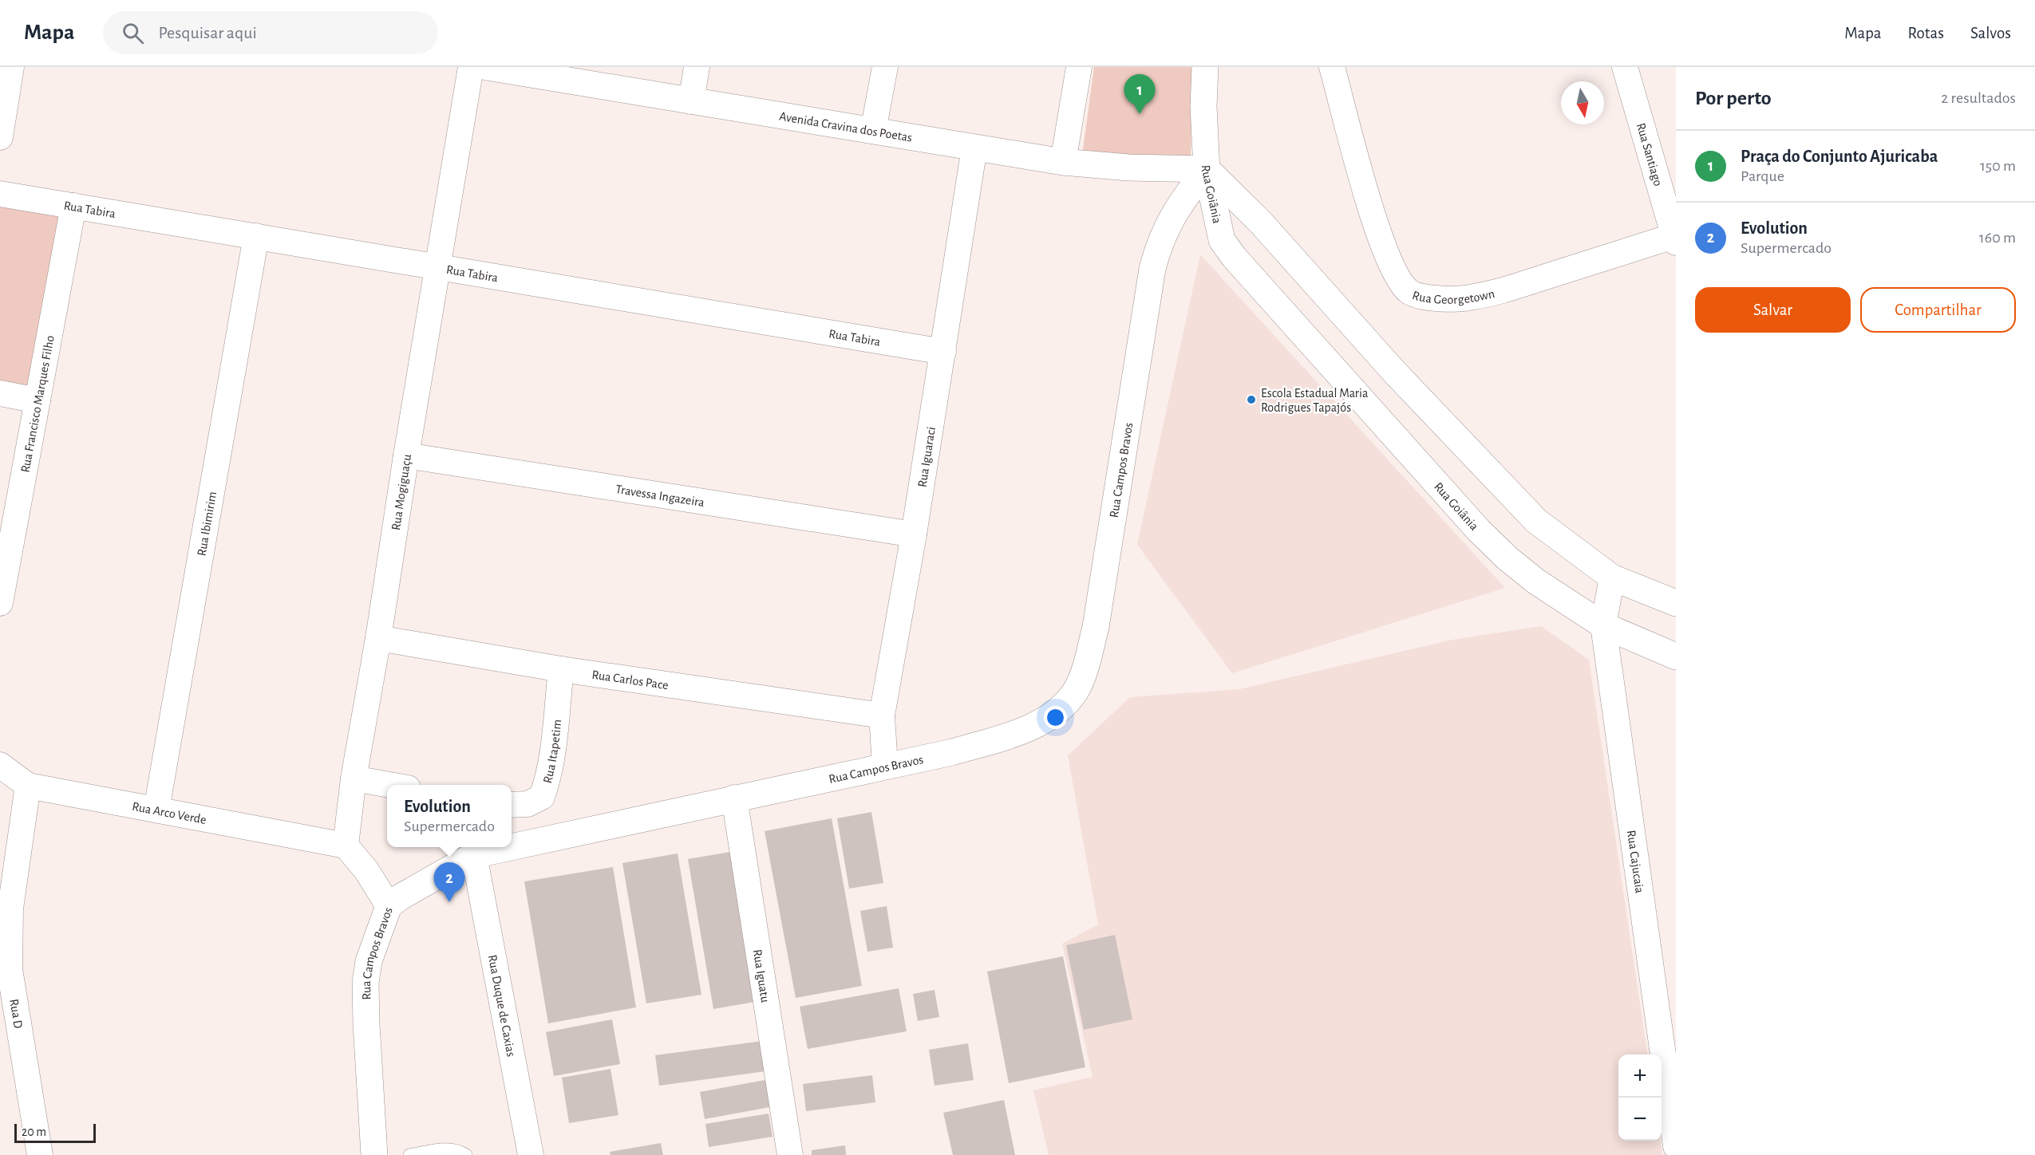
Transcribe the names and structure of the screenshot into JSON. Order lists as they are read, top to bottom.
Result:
{
  "streets": {
    "street": [
      "Avenida Cravina dos Poetas",
      "Rua Santiago",
      "Rua Goiânia",
      "Rua Tabira",
      "Rua Georgetown",
      "Rua Francisco Marques Filho",
      "Rua Iguaraci",
      "Rua Campos Bravos",
      "Rua Mogiguaçu",
      "Travessa Ingazeira",
      "Rua Ibimirim",
      "Rua Carlos Pace",
      "Rua Itapetim",
      "Rua Arco Verde",
      "Rua Cajucaia",
      "Rua Iguatu",
      "Rua Duque de Caxias",
      "Rua D"
    ]
  },
  "crossings": [
    ["Avenida Cravina dos Poetas", "Rua Goiânia"],
    ["Avenida Cravina dos Poetas", "Rua Iguaraci"],
    ["Avenida Cravina dos Poetas", "Rua Campos Bravos"],
    ["Rua Santiago", "Rua Georgetown"],
    ["Rua Goiânia", "Rua Campos Bravos"],
    ["Rua Goiânia", "Rua Cajucaia"],
    ["Rua Tabira", "Rua Francisco Marques Filho"],
    ["Rua Tabira", "Rua Iguaraci"],
    ["Rua Tabira", "Rua Mogiguaçu"],
    ["Rua Tabira", "Rua Ibimirim"],
    ["Rua Iguaraci", "Rua Campos Bravos"],
    ["Rua Iguaraci", "Travessa Ingazeira"],
    ["Rua Iguaraci", "Rua Carlos Pace"],
    ["Rua Campos Bravos", "Rua Iguatu"],
    ["Rua Campos Bravos", "Rua Duque de Caxias"],
    ["Rua Mogiguaçu", "Travessa Ingazeira"],
    ["Rua Mogiguaçu", "Rua Carlos Pace"],
    ["Rua Mogiguaçu", "Rua Arco Verde"],
    ["Rua Ibimirim", "Rua Arco Verde"],
    ["Rua Carlos Pace", "Rua Itapetim"],
    ["Rua Arco Verde", "Rua D"]
  ],
  "places": ["Escola Estadual Maria Rodrigues Tapajós"],
  "scale_bar": "20 m",
  "north": "bottom",
  "page": {
    "header": "Mapa",
    "search": "Pesquisar aqui",
    "nav": ["Mapa", "Rotas", "Salvos"],
    "heading": ["Por perto", "2 resultados"],
    "pins": ["1", "2"],
    "list": [
      {
        "mark": "1",
        "name": "Praça do Conjunto Ajuricaba",
        "note": "Parque",
        "value": "150 m"
      },
      {
        "mark": "2",
        "name": "Evolution",
        "note": "Supermercado",
        "value": "160 m"
      }
    ],
    "buttons": ["Salvar", "Compartilhar"],
    "popup": ["Evolution", "Supermercado"],
    "map_buttons": ["+", "−"],
    "scale": "20 m"
  }
}
